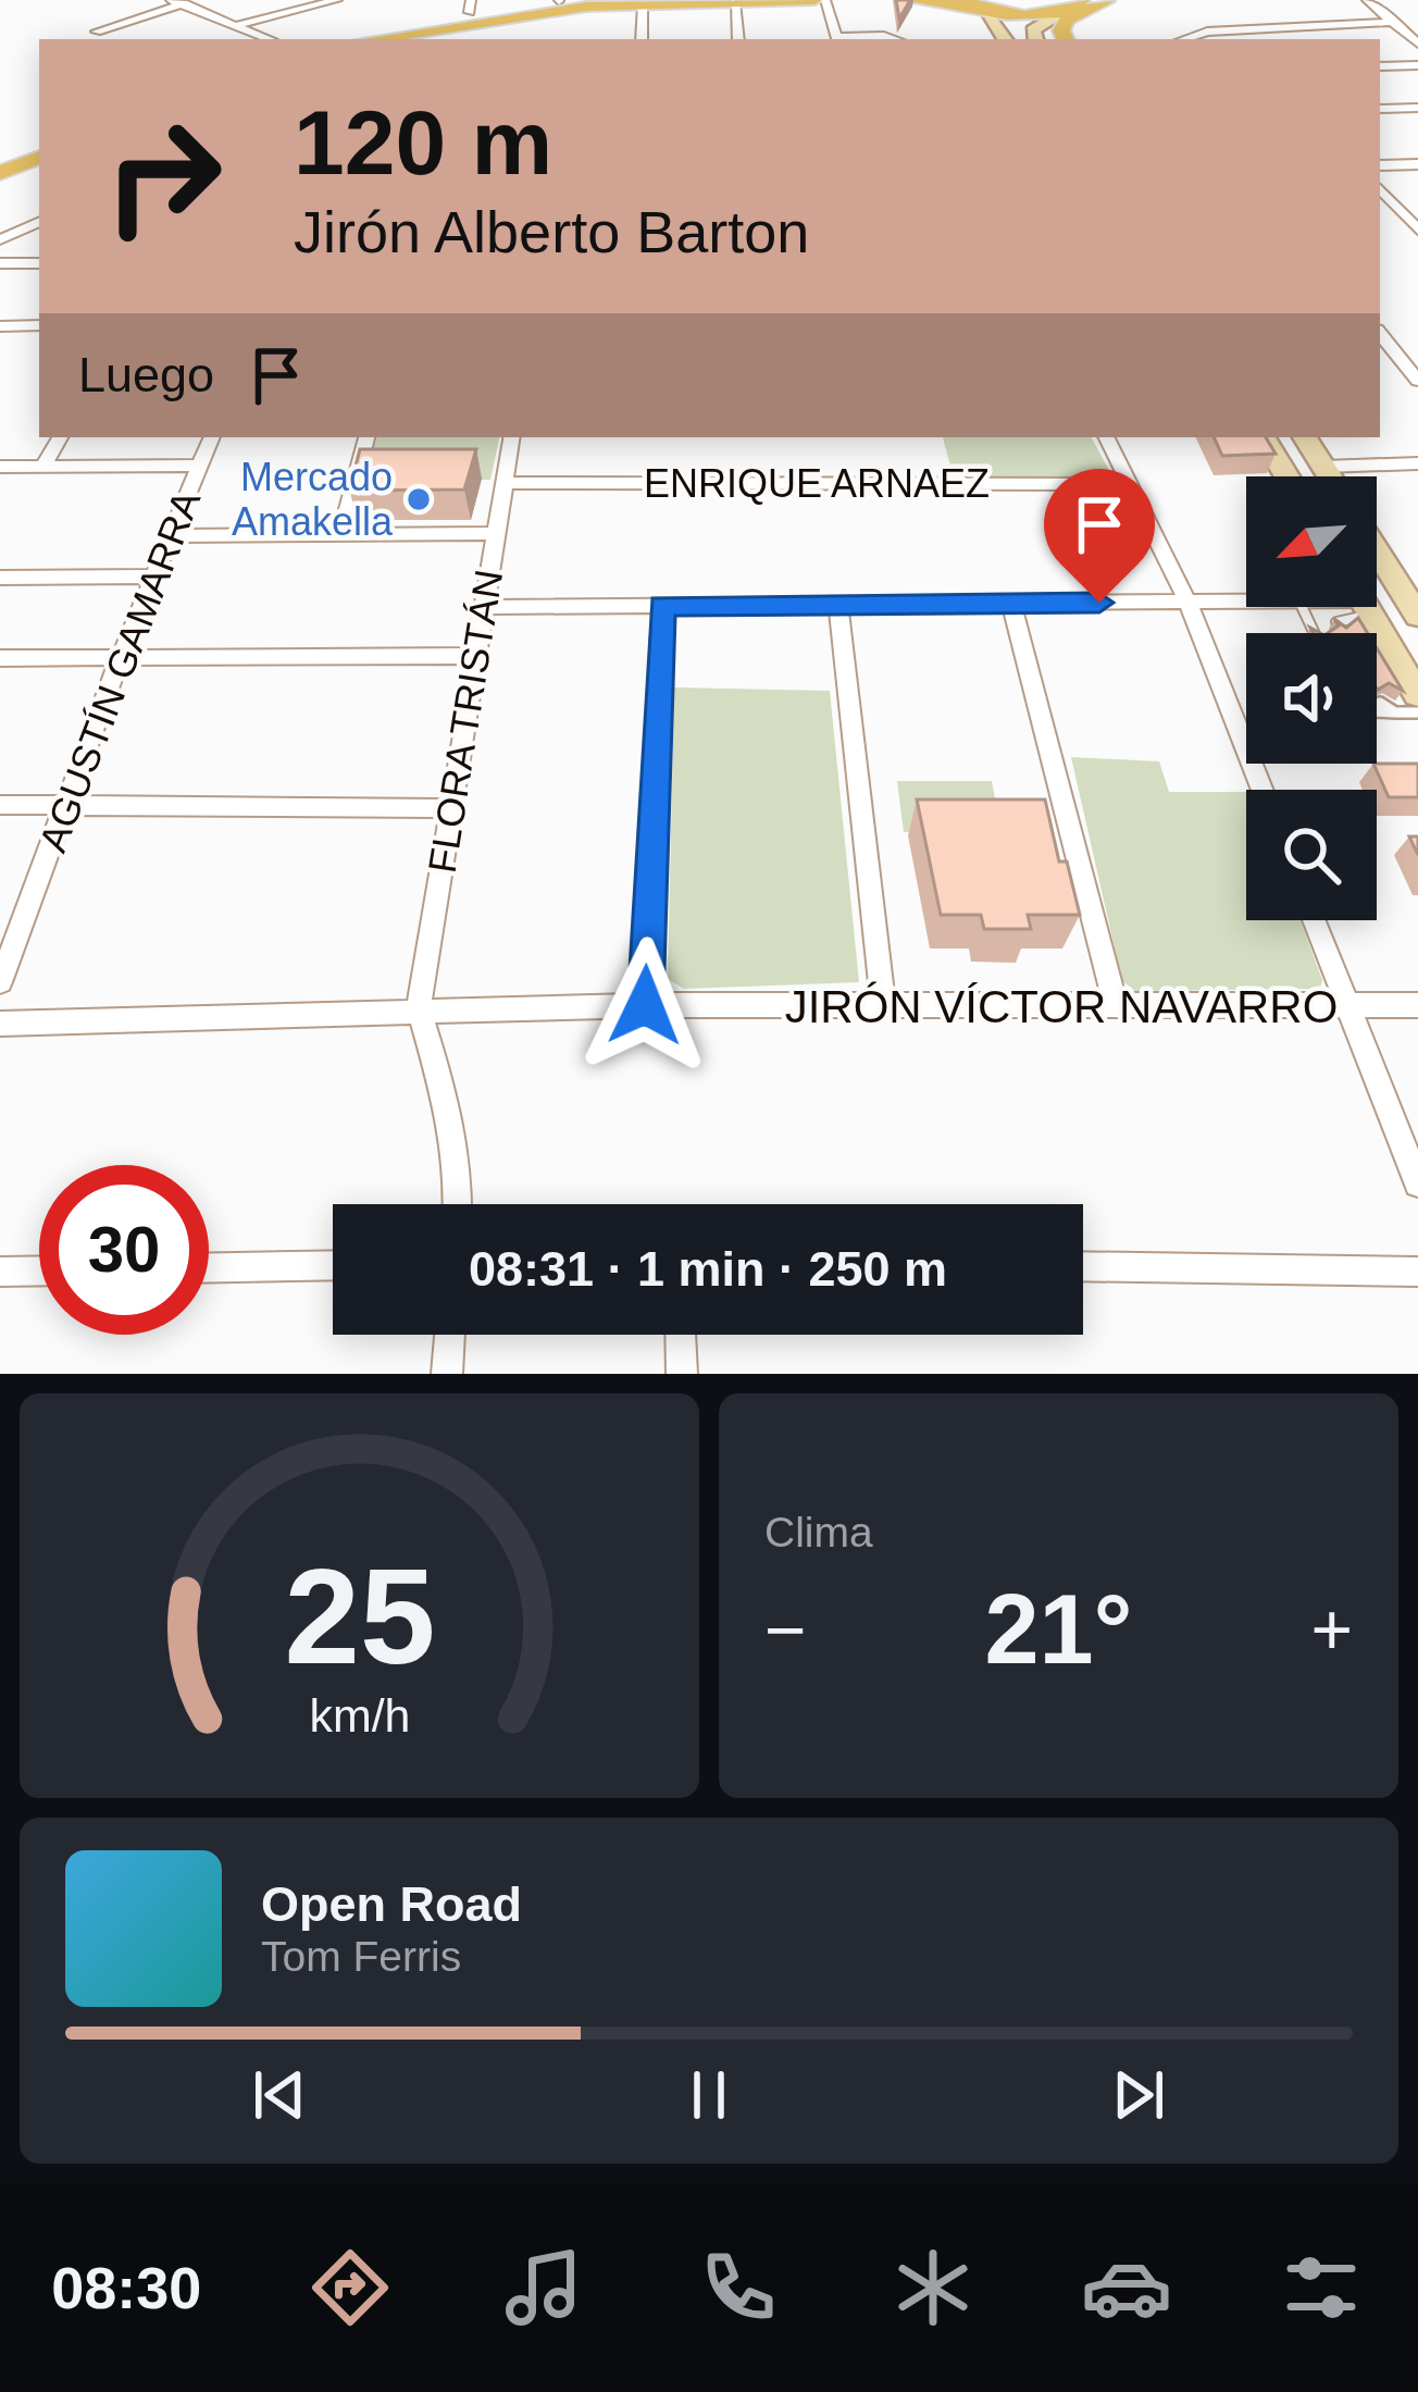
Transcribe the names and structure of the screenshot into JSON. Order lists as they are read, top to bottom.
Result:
{
  "streets": {
    "street": [
      "ENRIQUE ARNAEZ",
      "AGUSTÍN GAMARRA",
      "FLORA TRISTÁN",
      "JIRÓN VÍCTOR NAVARRO"
    ]
  },
  "crossings": [
    ["ENRIQUE ARNAEZ", "FLORA TRISTÁN"],
    ["FLORA TRISTÁN", "JIRÓN VÍCTOR NAVARRO"]
  ],
  "places": ["Mercado Amakella"],
  "north": "bottom left",
  "page": {
    "turn": ["120 m", "Jirón Alberto Barton"],
    "then": "Luego",
    "limit": "30",
    "trip": "08:31 · 1 min · 250 m",
    "tile": "Clima",
    "heat": ["−", "21°", "+"],
    "song": ["Open Road", "Tom Ferris"],
    "tabs": "08:30",
    "gauge": ["25", "km/h"]
  }
}
